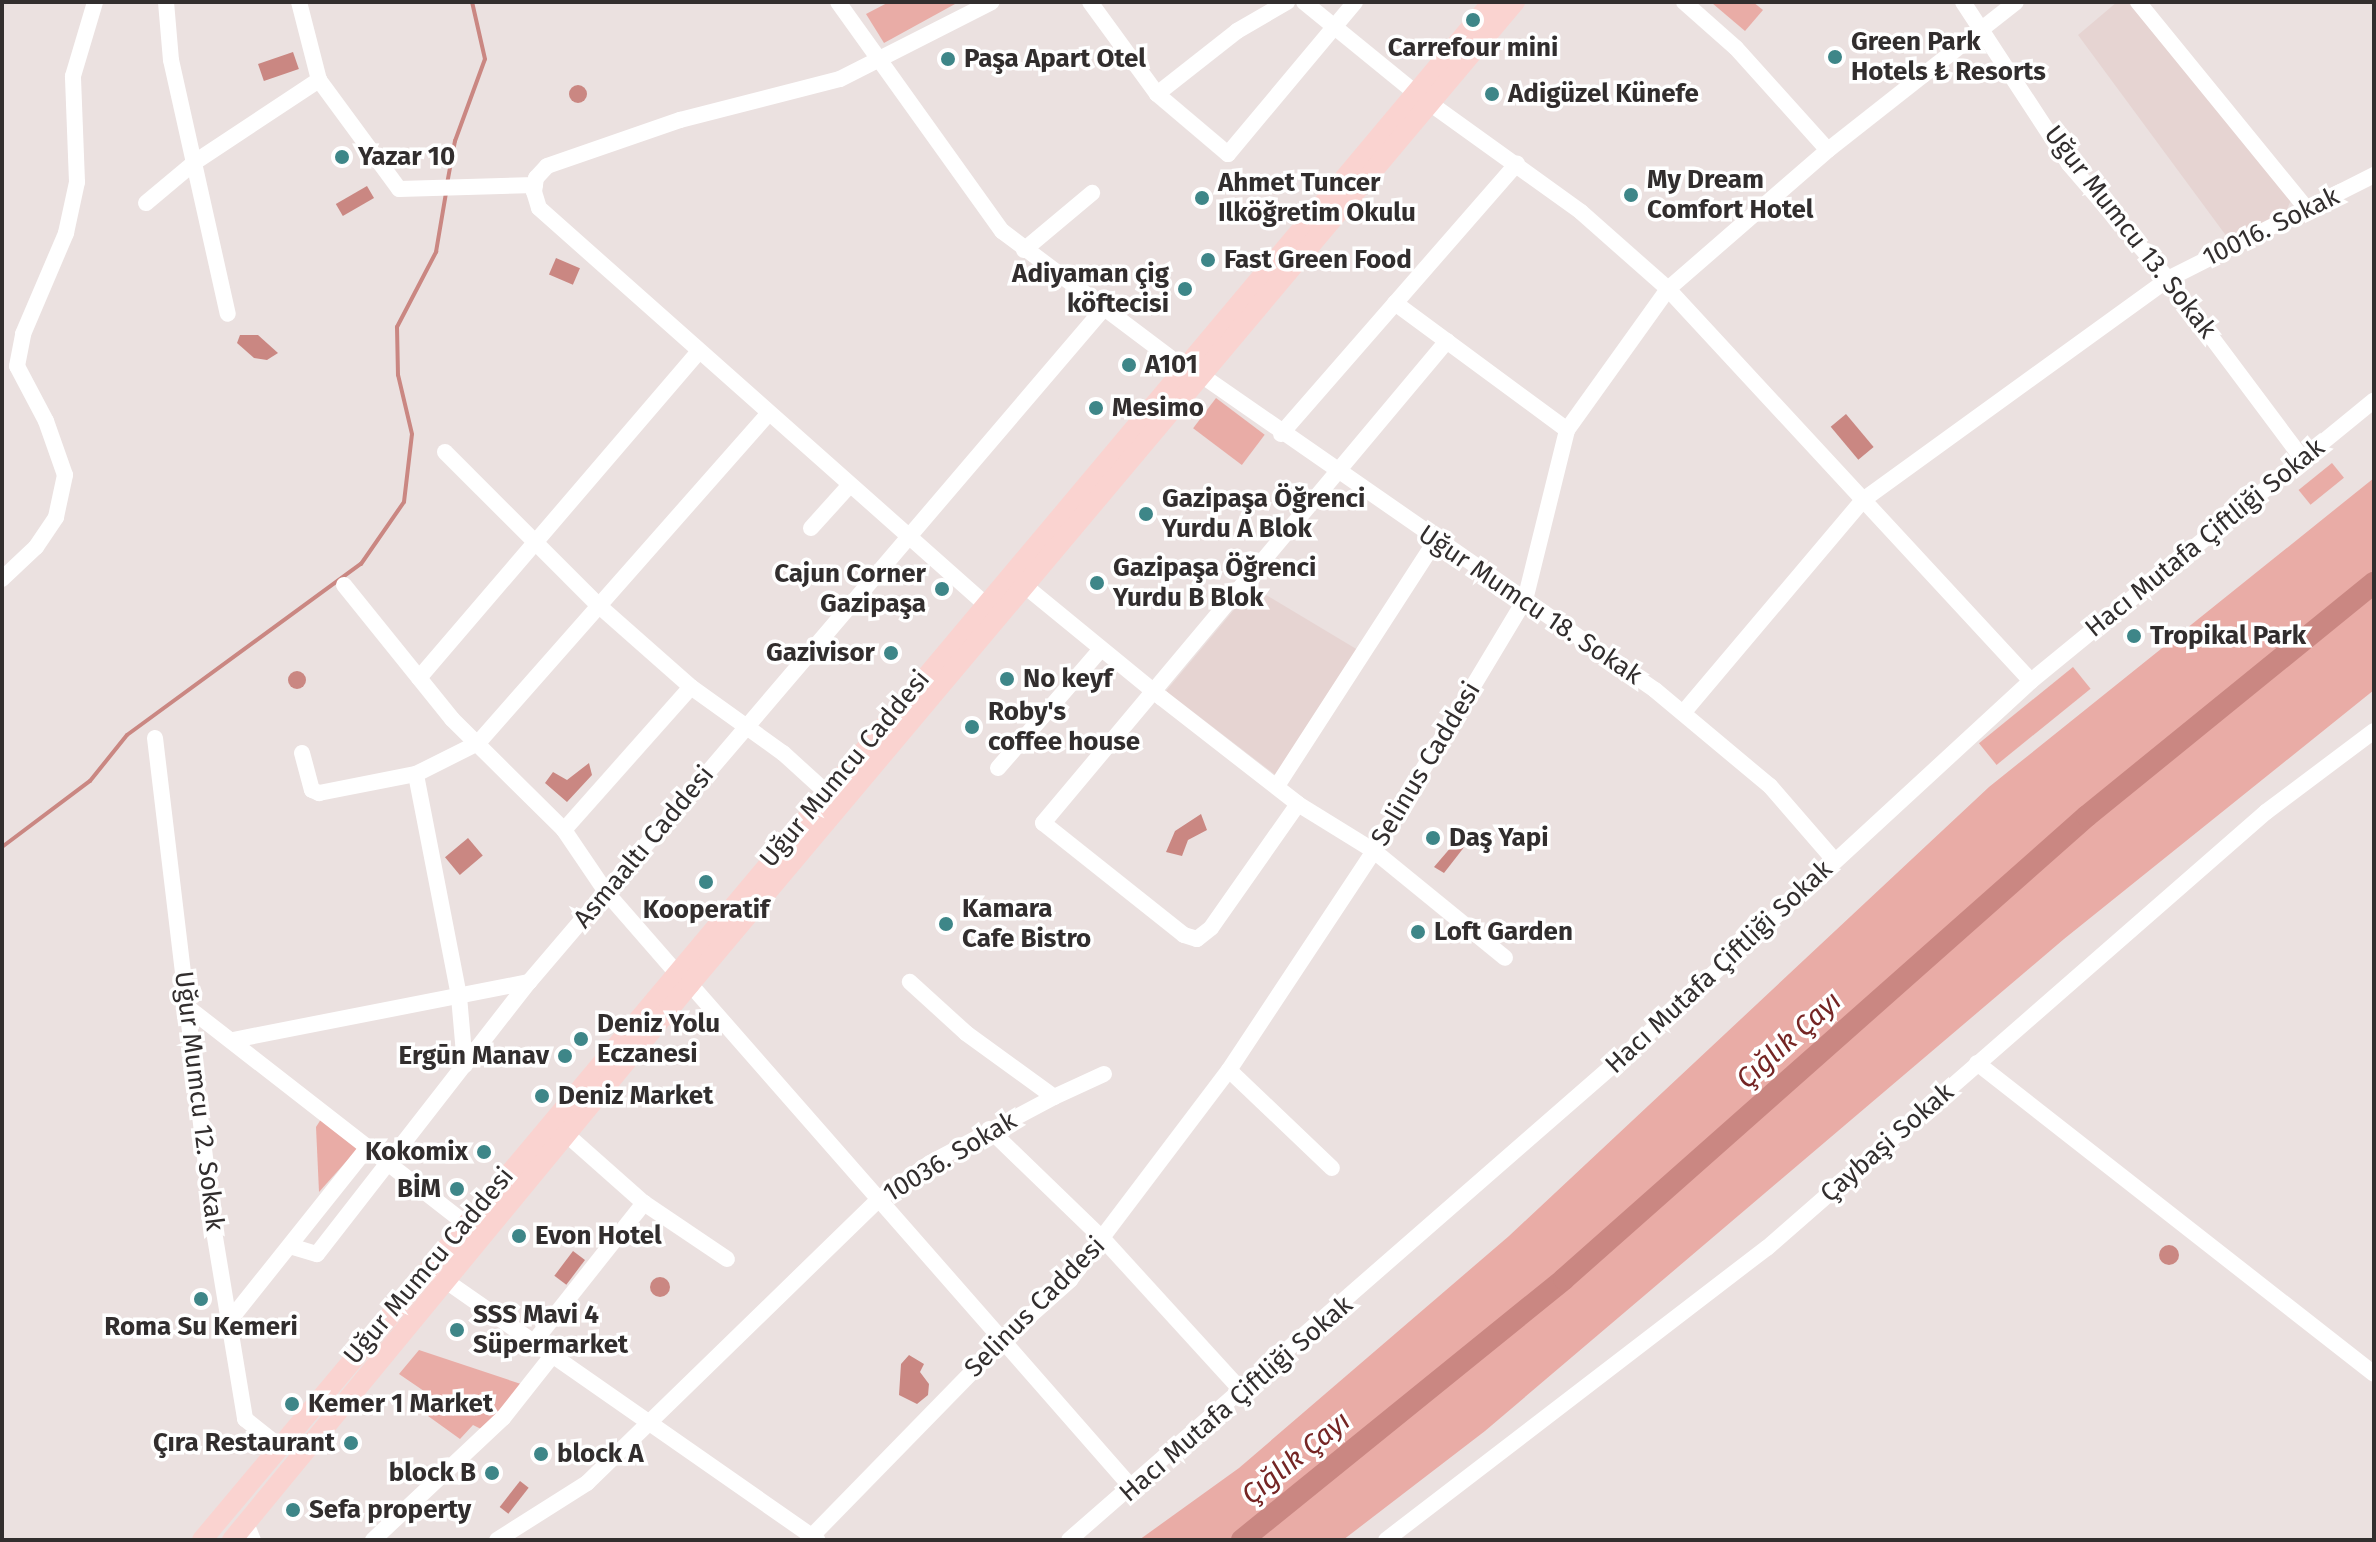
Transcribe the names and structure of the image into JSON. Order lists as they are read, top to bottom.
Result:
{
  "streets": {
    "main road": ["Uğur Mumcu Caddesi"],
    "street": [
      "10016. Sokak",
      "Uğur Mumcu 13. Sokak",
      "Hacı Mutafa Çiftliği Sokak",
      "Uğur Mumcu 18. Sokak",
      "Selinus Caddesi",
      "Asmaaltı Caddesi",
      "Uğur Mumcu 12. Sokak",
      "Çaybaşi Sokak",
      "10036. Sokak"
    ]
  },
  "crossings": [
    ["10016. Sokak", "Uğur Mumcu 13. Sokak"],
    ["10016. Sokak", "Uğur Mumcu 18. Sokak"],
    ["Uğur Mumcu 13. Sokak", "Hacı Mutafa Çiftliği Sokak"],
    ["Uğur Mumcu 13. Sokak", "Selinus Caddesi"],
    ["Hacı Mutafa Çiftliği Sokak", "Uğur Mumcu 18. Sokak"],
    ["Uğur Mumcu 18. Sokak", "Selinus Caddesi"],
    ["Uğur Mumcu 18. Sokak", "Uğur Mumcu Caddesi"],
    ["Uğur Mumcu Caddesi", "Uğur Mumcu 12. Sokak"]
  ],
  "water": ["Çığlık Çayı"],
  "places": [
    "Carrefour mini",
    "Green Park Hotels ₺ Resorts",
    "Paşa Apart Otel",
    "Adigüzel Künefe",
    "Yazar 10",
    "My Dream Comfort Hotel",
    "Ahmet Tuncer Ilköğretim Okulu",
    "Fast Green Food",
    "Adiyaman çig köftecisi",
    "A101",
    "Mesimo",
    "Gazipaşa Öğrenci Yurdu A Blok",
    "Gazipaşa Öğrenci Yurdu B Blok",
    "Cajun Corner Gazipaşa",
    "Tropikal Park",
    "Gazivisor",
    "No keyf",
    "Roby's coffee house",
    "Daş Yapi",
    "Kooperatif",
    "Kamara Cafe Bistro",
    "Loft Garden",
    "Deniz Yolu Eczanesi",
    "Ergūn Manav",
    "Deniz Market",
    "Kokomix",
    "BİM",
    "Evon Hotel",
    "Roma Su Kemeri",
    "SSS Mavi 4 Süpermarket",
    "Kemer 1 Market",
    "Çıra Restaurant",
    "block A",
    "block B",
    "Sefa property"
  ]
}
